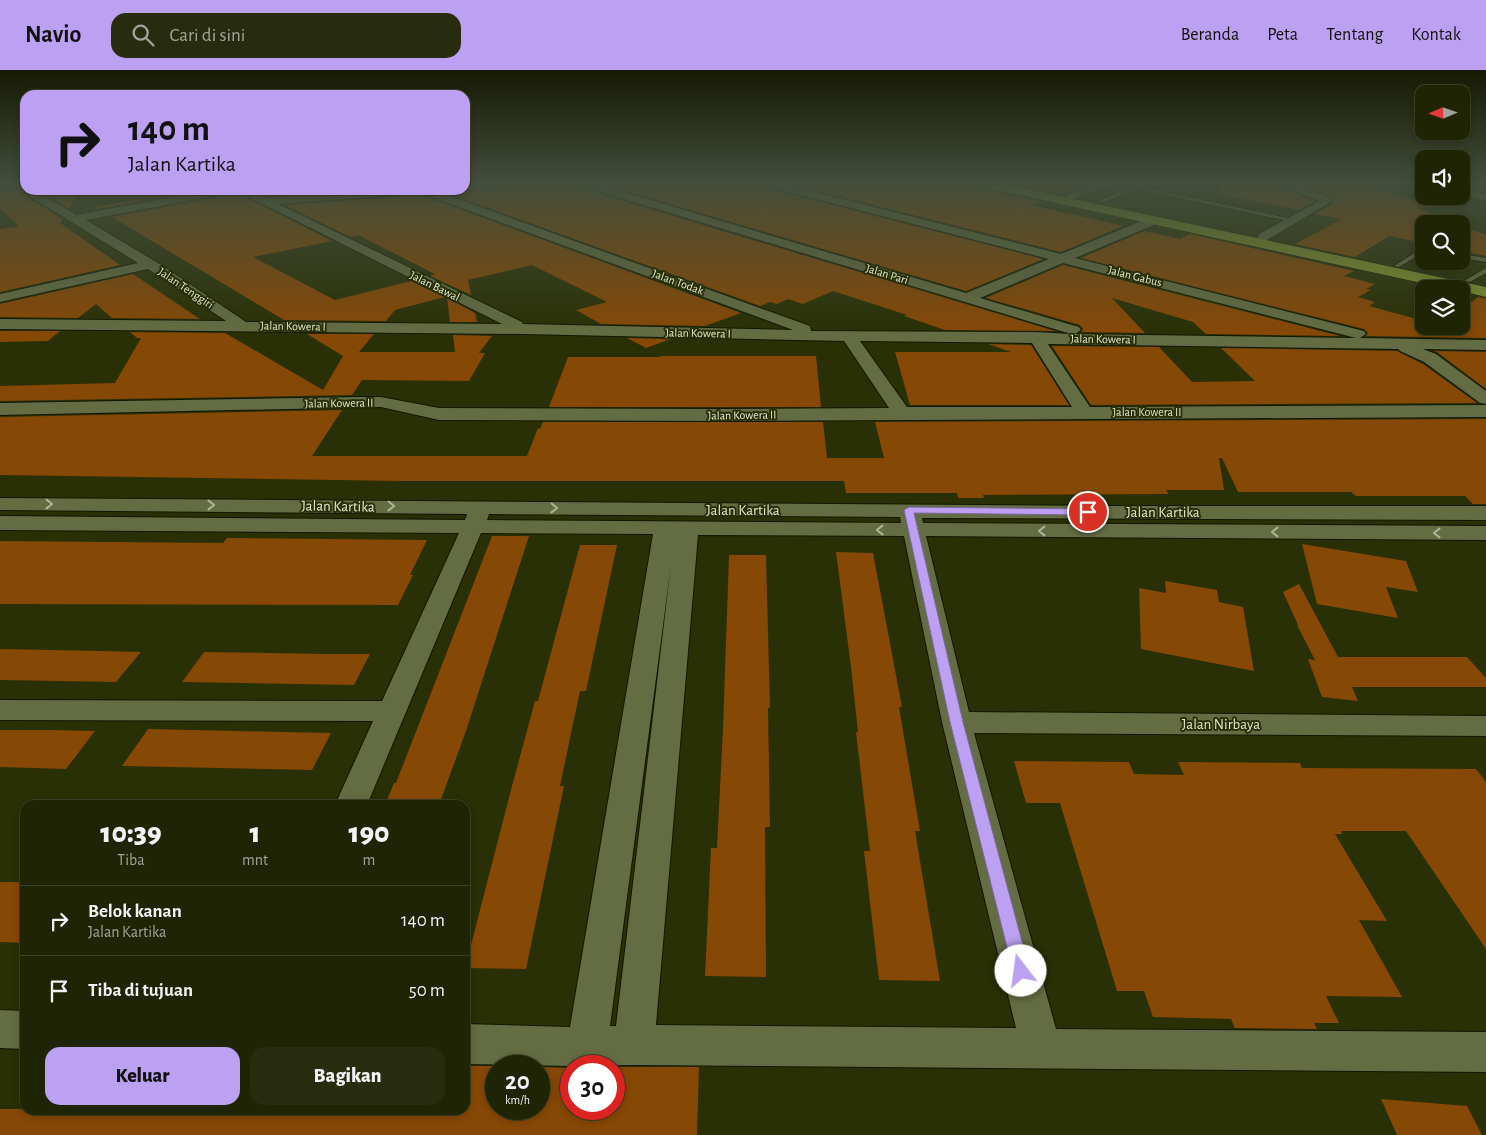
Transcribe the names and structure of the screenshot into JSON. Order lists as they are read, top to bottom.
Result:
{
  "streets": {
    "street": [
      "Jalan Pari",
      "Jalan Gabus",
      "Jalan Todak",
      "Jalan Bawal",
      "Jalan Tenggiri",
      "Jalan Kowera I",
      "Jalan Kowera II",
      "Jalan Kartika",
      "Jalan Nirbaya"
    ]
  },
  "crossings": [
    ["Jalan Pari", "Jalan Kowera I"],
    ["Jalan Gabus", "Jalan Kowera I"],
    ["Jalan Todak", "Jalan Kowera I"],
    ["Jalan Bawal", "Jalan Kowera I"],
    ["Jalan Tenggiri", "Jalan Kowera I"]
  ],
  "north": "left",
  "page": {
    "header": "Navio",
    "search": "Cari di sini",
    "nav": [
      "Beranda",
      "Peta",
      "Tentang",
      "Kontak"
    ],
    "turn": ["140 m", "Jalan Kartika"],
    "eta": [
      "10:39",
      "Tiba",
      "1",
      "mnt",
      "190",
      "m"
    ],
    "list": [
      {
        "name": "Belok kanan",
        "note": "Jalan Kartika",
        "value": "140 m"
      },
      {
        "name": "Tiba di tujuan",
        "value": "50 m"
      }
    ],
    "buttons": ["Keluar", "Bagikan"],
    "speed": "20 km/h",
    "limit": "30"
  }
}
